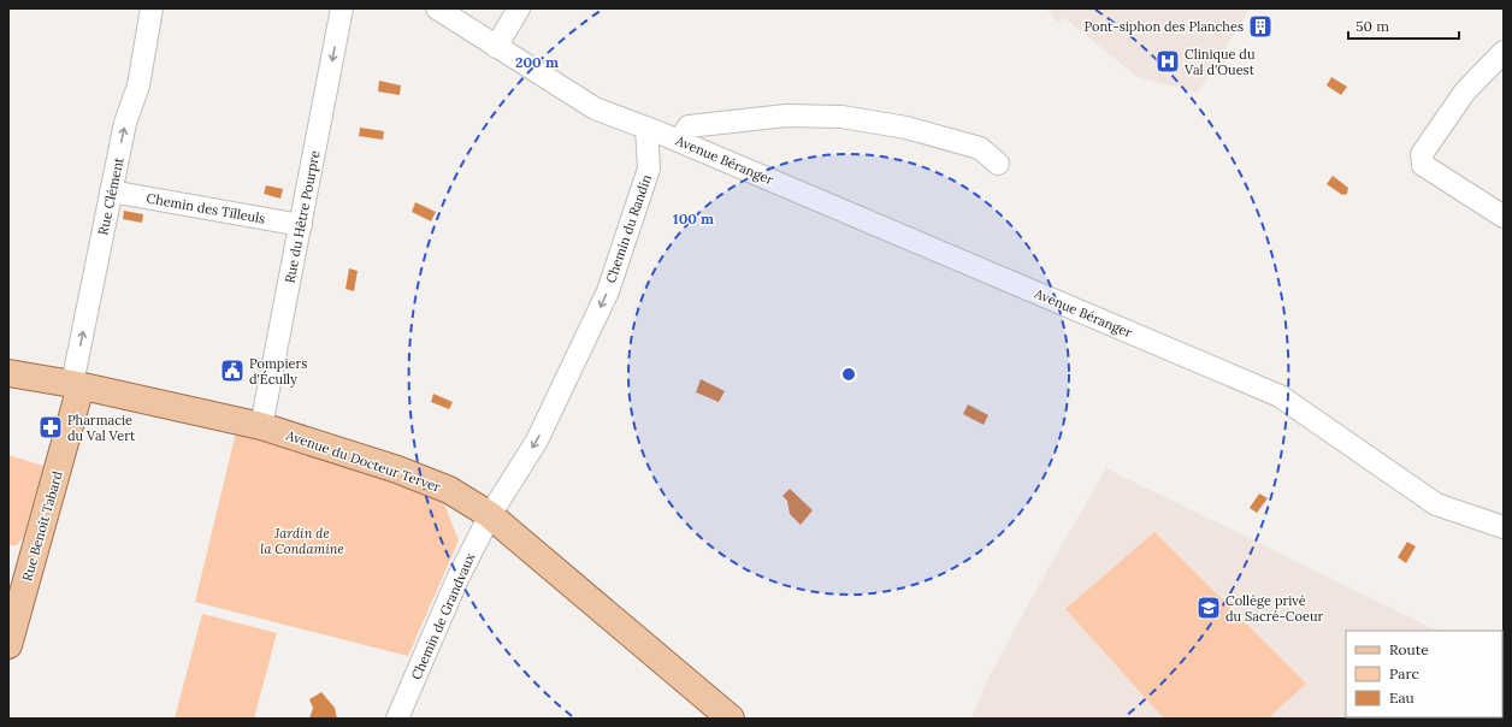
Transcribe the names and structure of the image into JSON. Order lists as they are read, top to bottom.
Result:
{
  "streets": {
    "main road": ["Avenue du Docteur Terver", "Rue Benoît Tabard"],
    "street": [
      "Avenue Béranger",
      "Rue Clément",
      "Chemin des Tilleuls",
      "Rue du Hêtre Pourpre",
      "Chemin du Randin",
      "Chemin de Grandvaux"
    ]
  },
  "crossings": [
    ["Avenue Béranger", "Chemin du Randin"],
    ["Rue Clément", "Chemin des Tilleuls"],
    ["Rue Clément", "Avenue du Docteur Terver"],
    ["Rue Clément", "Rue Benoît Tabard"],
    ["Chemin des Tilleuls", "Rue du Hêtre Pourpre"],
    ["Rue du Hêtre Pourpre", "Avenue du Docteur Terver"],
    ["Chemin du Randin", "Avenue du Docteur Terver"],
    ["Chemin du Randin", "Chemin de Grandvaux"],
    ["Avenue du Docteur Terver", "Rue Benoît Tabard"],
    ["Avenue du Docteur Terver", "Chemin de Grandvaux"]
  ],
  "one_way": ["Rue Clément", "Rue du Hêtre Pourpre", "Chemin du Randin"],
  "parks": ["Jardin de la Condamine"],
  "places": {
    "building": ["Pont-siphon des Planches"],
    "hospital": ["Clinique du Val d'Ouest"],
    "public building": ["Pompiers d'Écully"],
    "pharmacy": ["Pharmacie du Val Vert"],
    "school or university": ["Collège privé du Sacré-Coeur"]
  },
  "legend": ["Route", "Parc", "Eau"],
  "scale_bar": "50 m",
  "rings": ["200 m", "100 m"]
}
